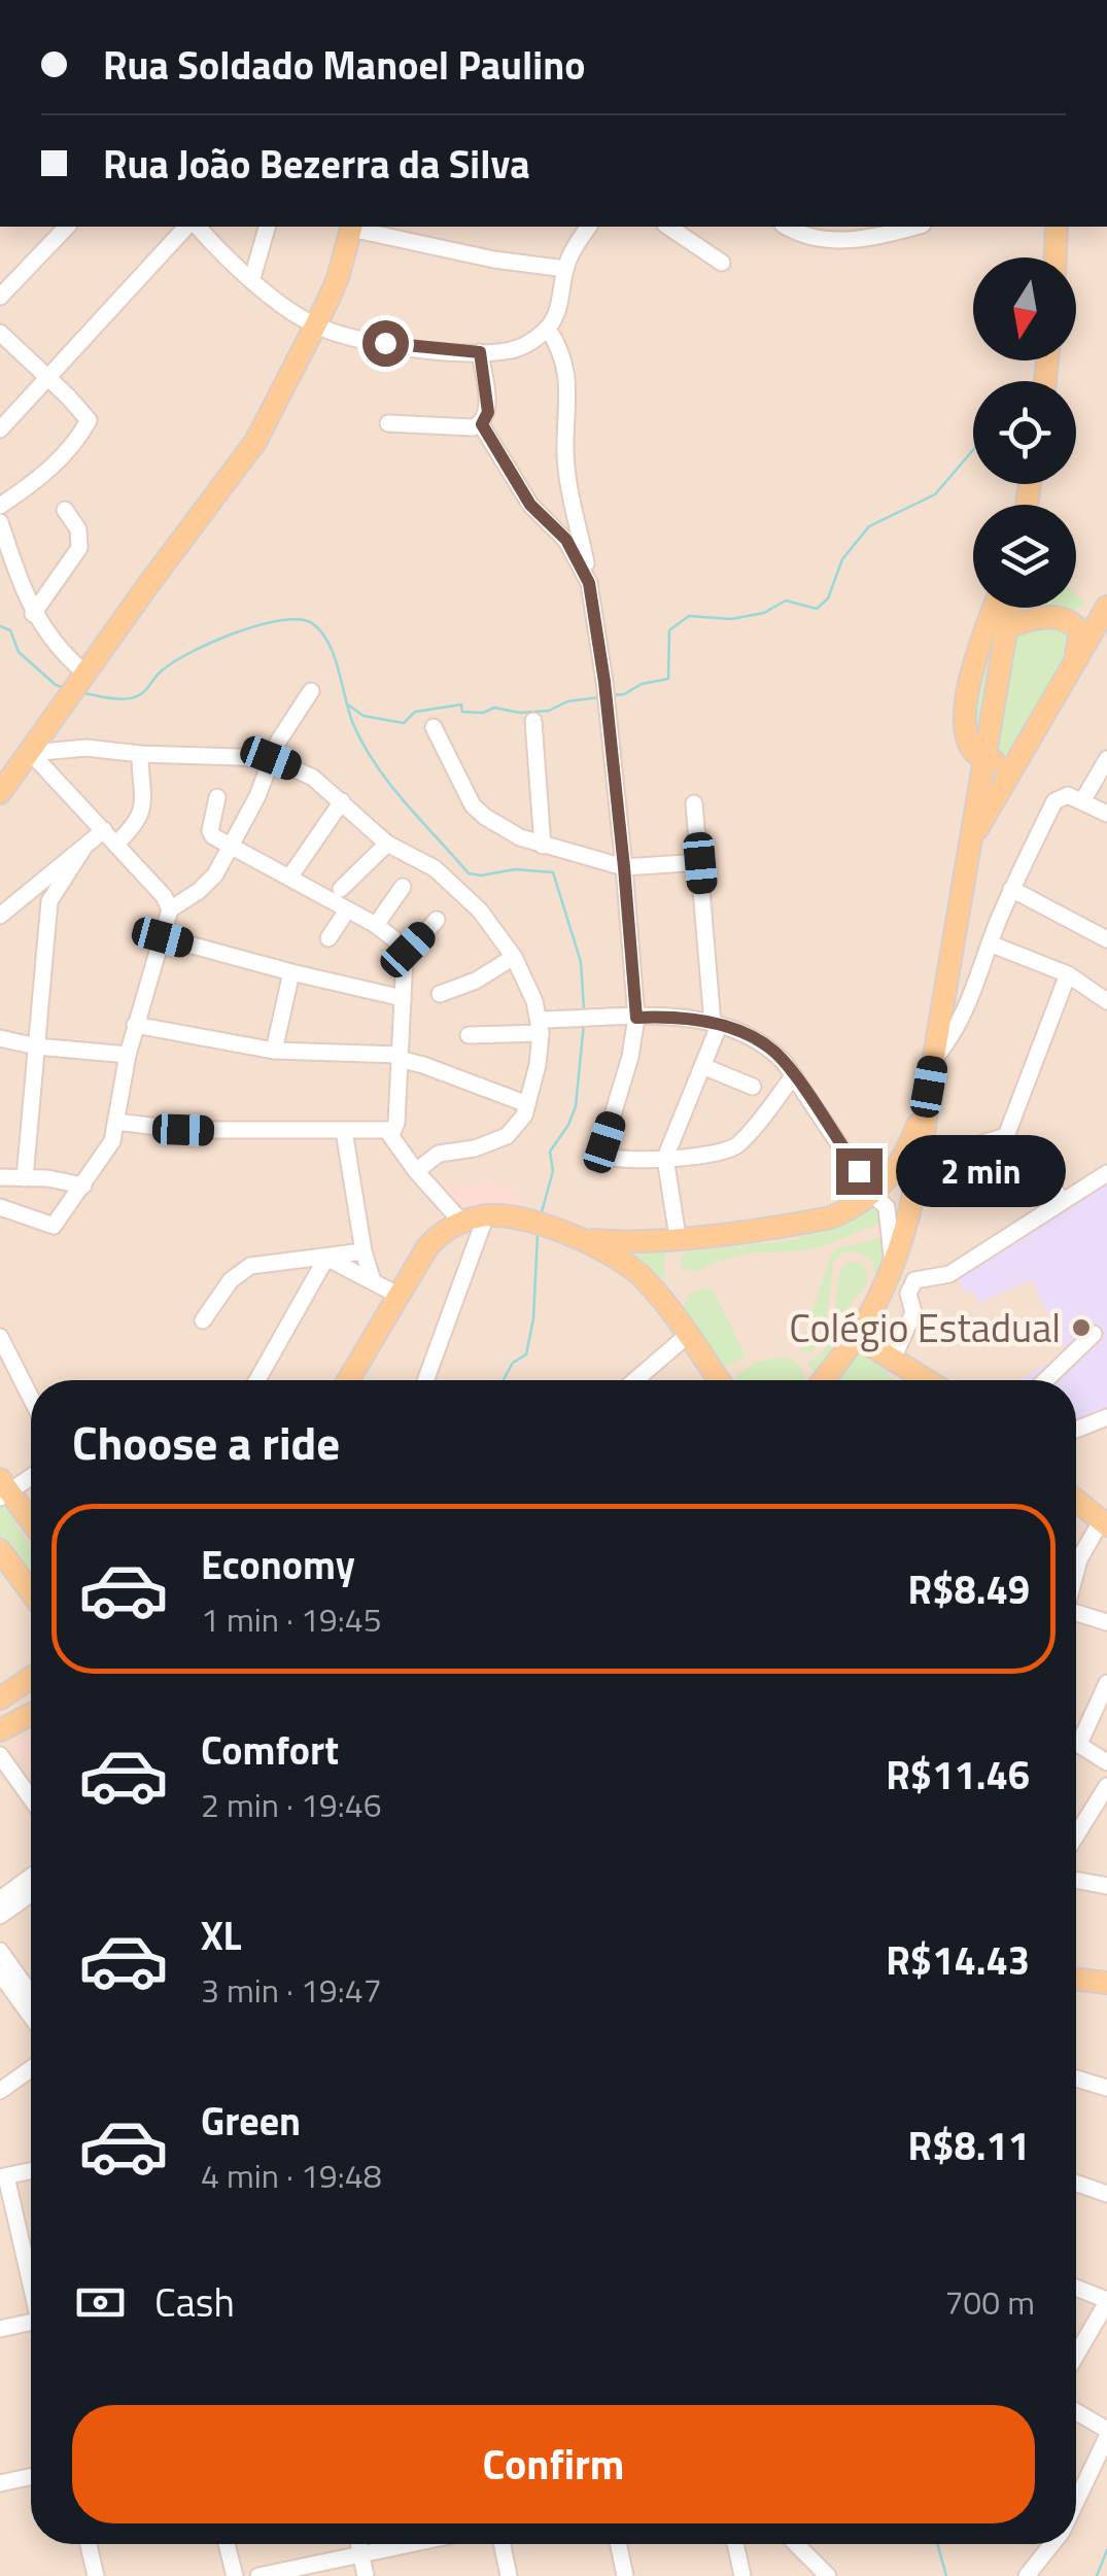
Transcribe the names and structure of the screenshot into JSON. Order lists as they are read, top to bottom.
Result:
{
  "places": ["Colégio Estadual"],
  "north": "bottom",
  "page": {
    "banner": ["Rua Soldado Manoel Paulino", "Rua João Bezerra da Silva"],
    "bubble": "2 min",
    "heading": "Choose a ride",
    "list": [
      {
        "name": "Economy",
        "note": "1 min · 19:45",
        "value": "R$8.49"
      },
      {
        "name": "Comfort",
        "note": "2 min · 19:46",
        "value": "R$11.46"
      },
      {
        "name": "XL",
        "note": "3 min · 19:47",
        "value": "R$14.43"
      },
      {
        "name": "Green",
        "note": "4 min · 19:48",
        "value": "R$8.11"
      }
    ],
    "pay": ["Cash", "700 m"],
    "buttons": "Confirm"
  }
}
